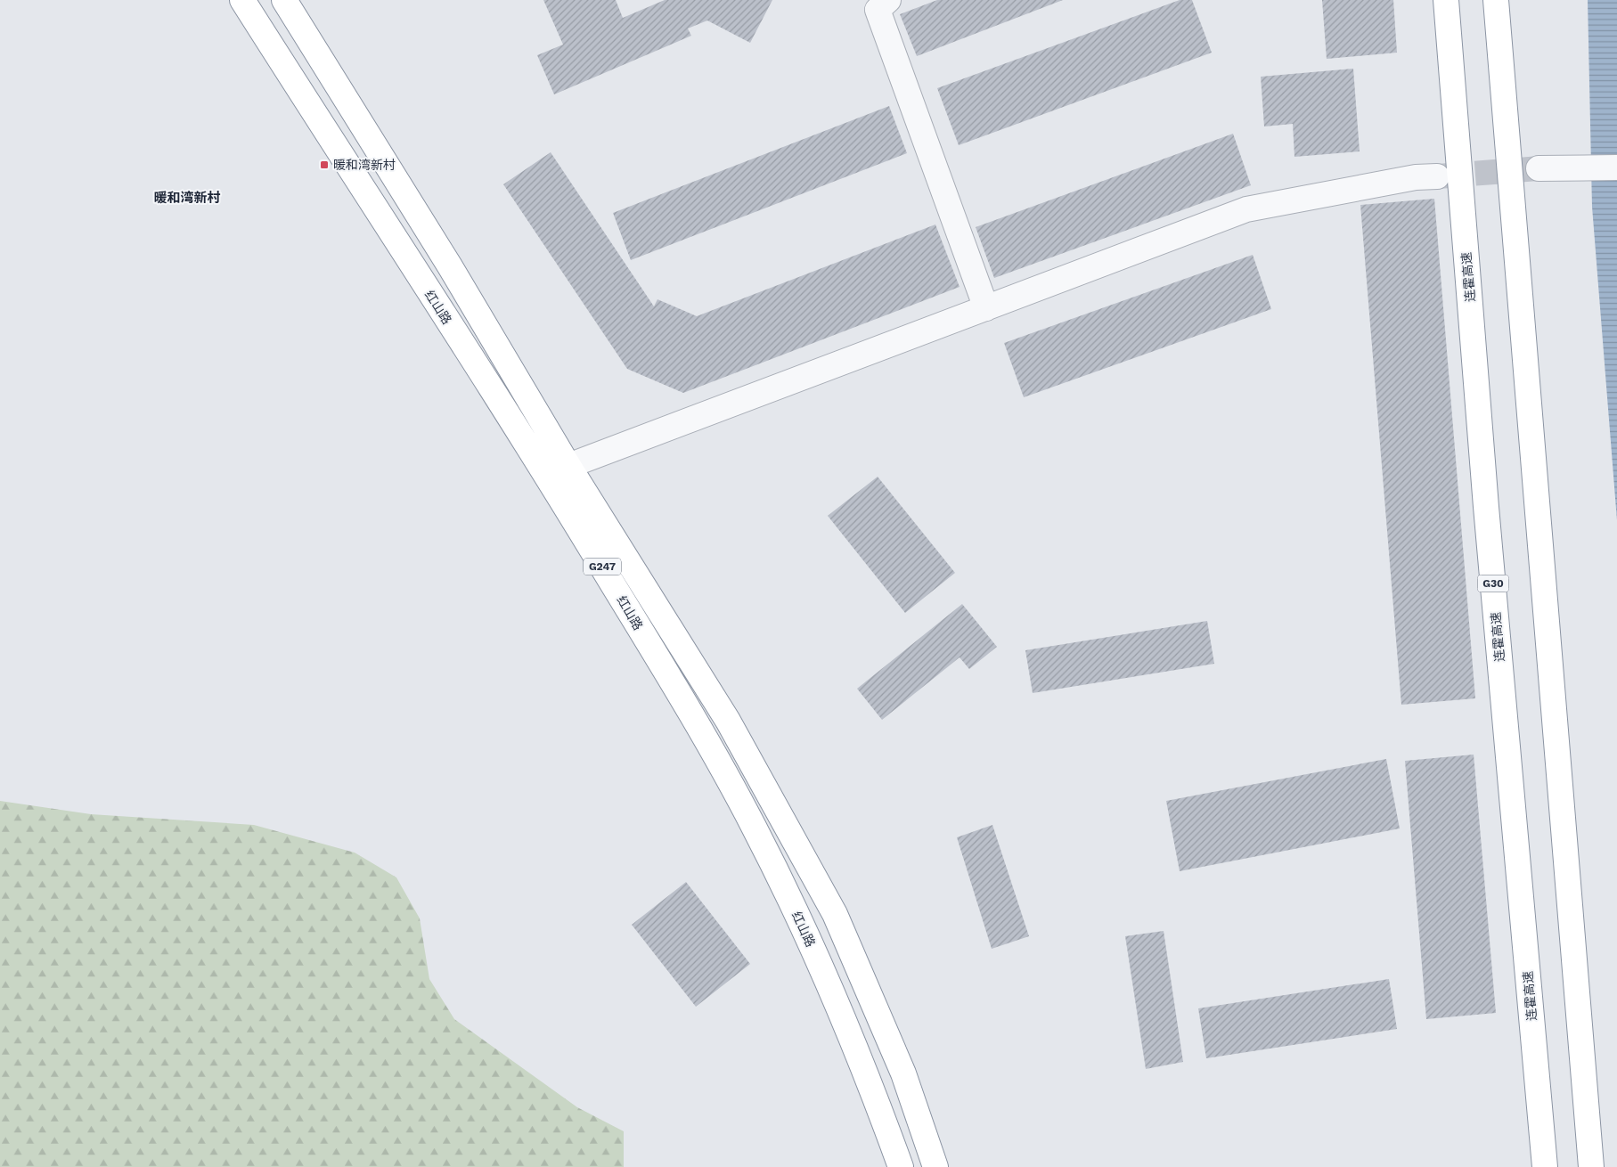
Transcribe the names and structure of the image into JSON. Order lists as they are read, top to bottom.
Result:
{
  "streets": {
    "highway": [
      "连霍高速",
      "红山路",
      "G247",
      "G30"
    ]
  },
  "districts": ["暖和湾新村"],
  "places": {
    "transit": ["暖和湾新村"]
  }
}
